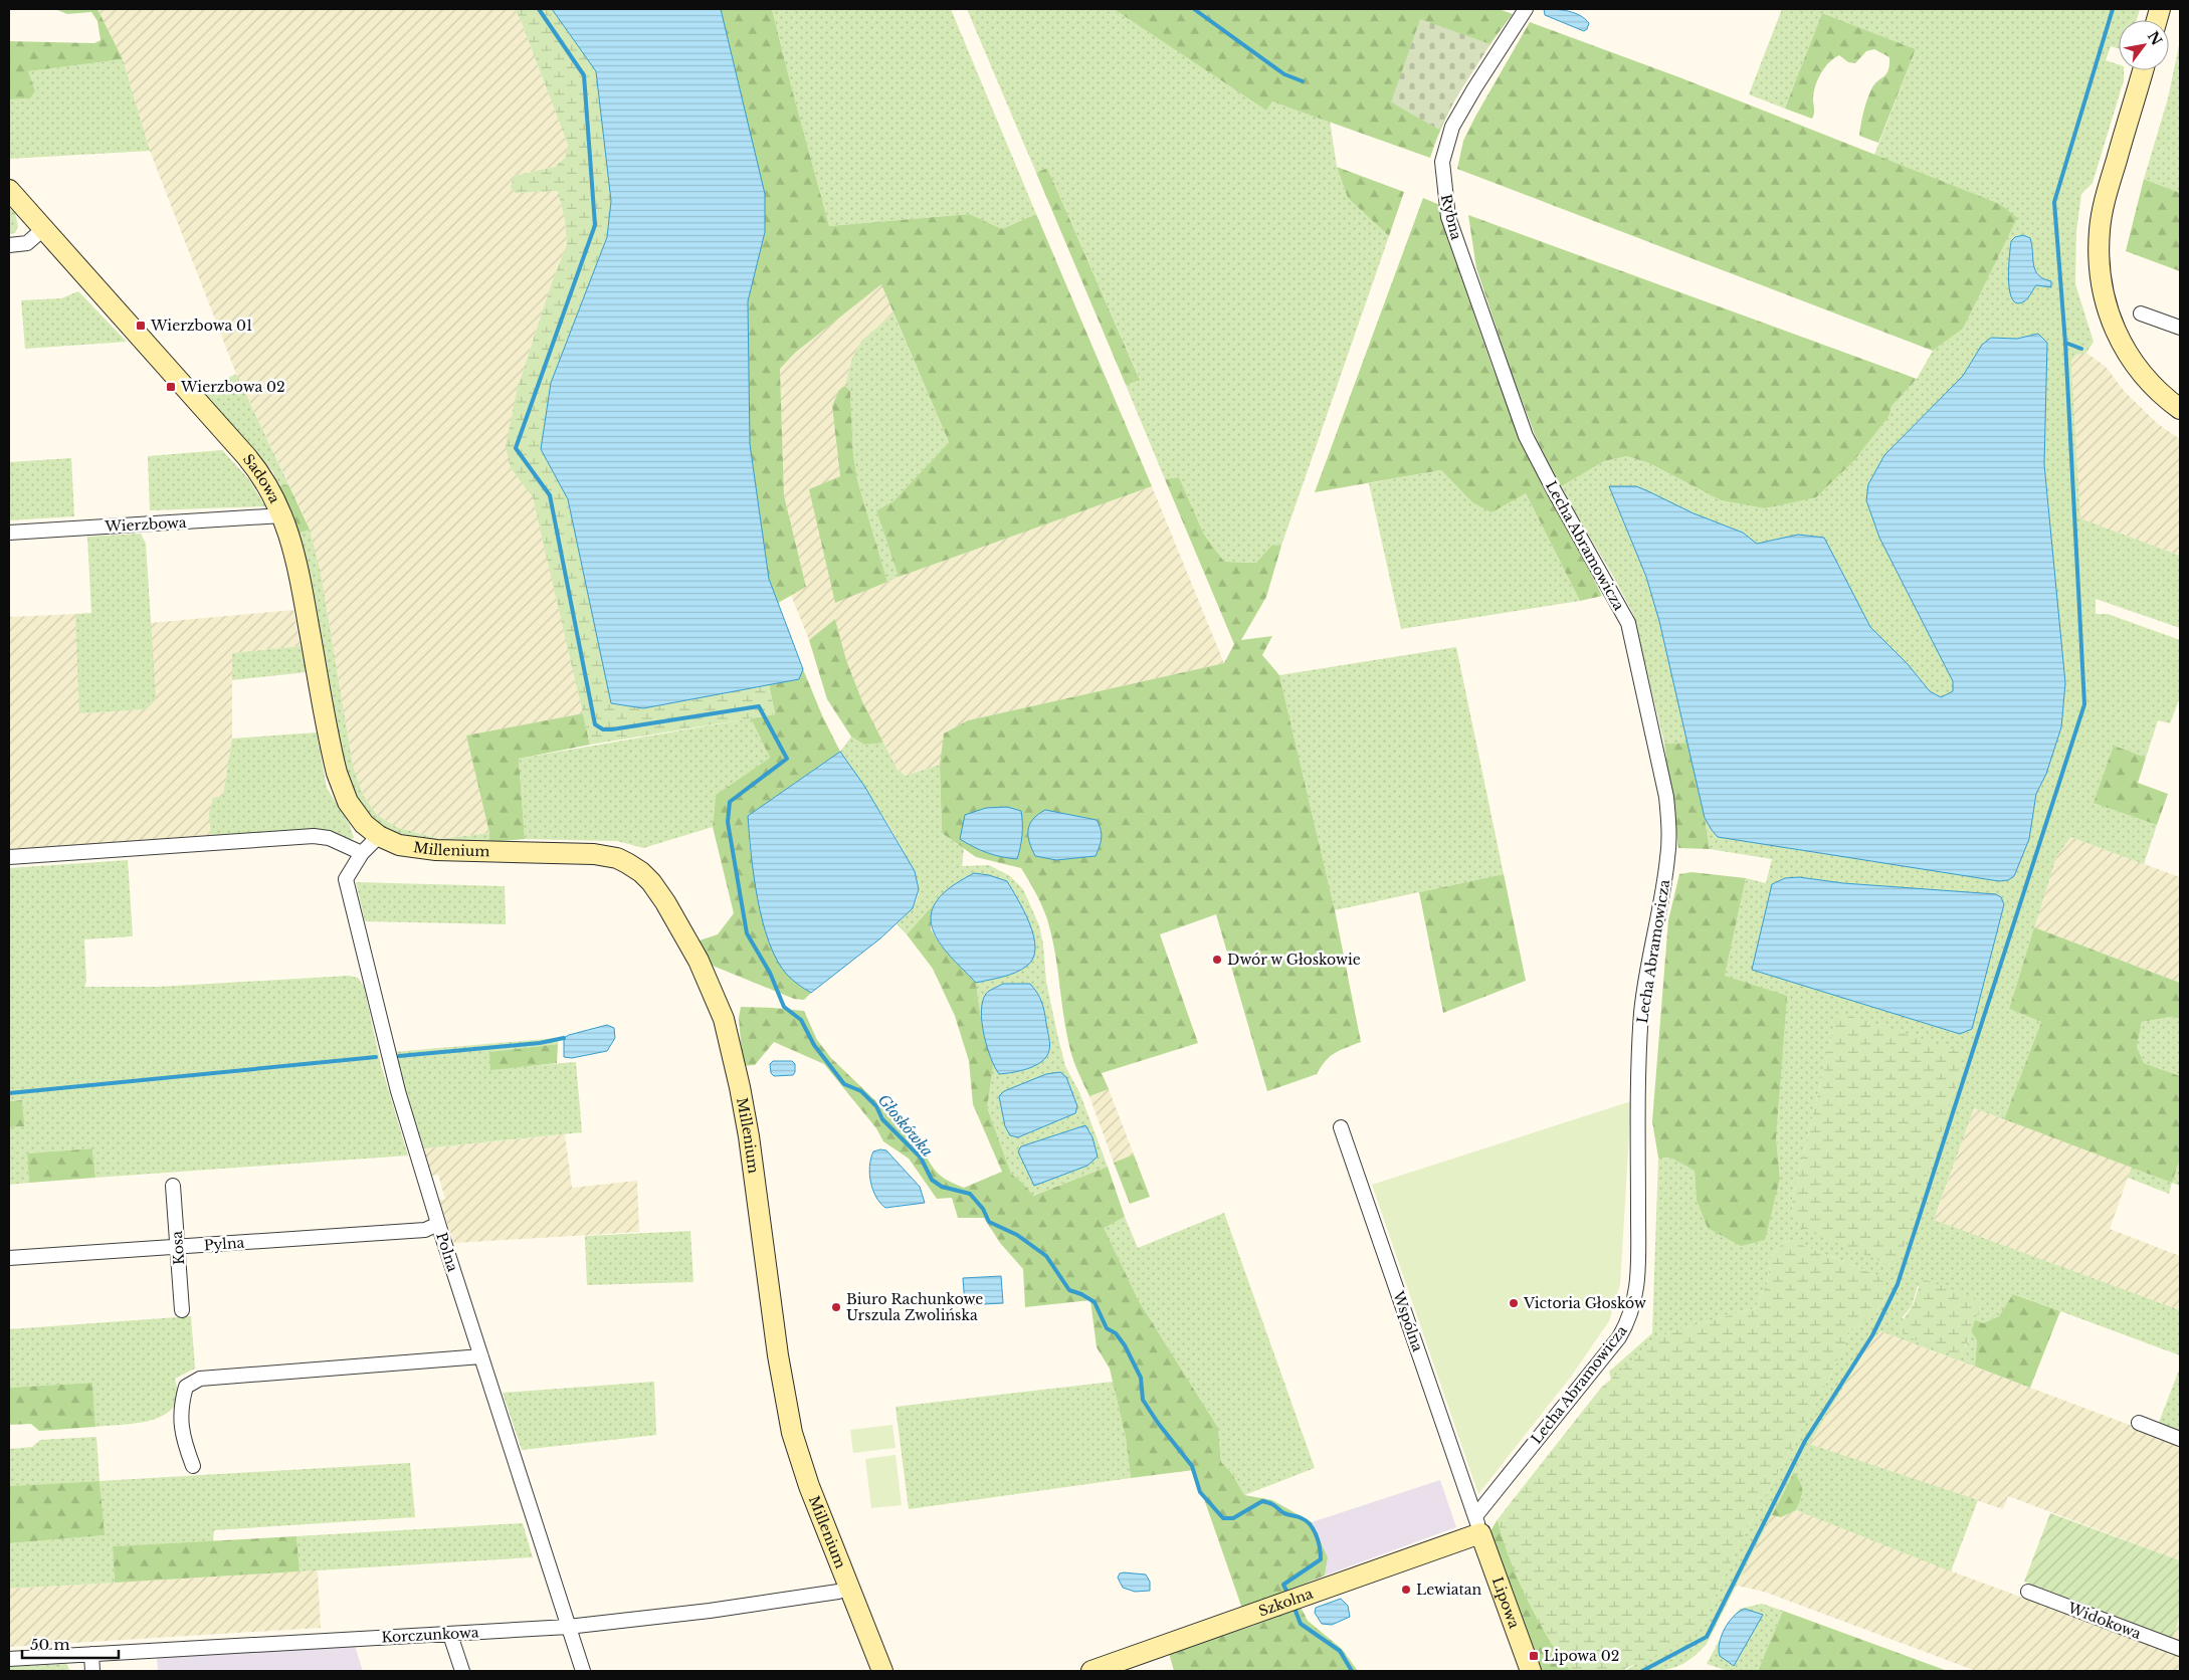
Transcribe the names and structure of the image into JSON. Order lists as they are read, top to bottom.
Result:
{
  "streets": {
    "street": [
      "Rybna",
      "Sadowa",
      "Wierzbowa",
      "Lecha Abramowicza",
      "Millenium",
      "Pylna",
      "Kosa",
      "Polna",
      "Wspólna",
      "Lipowa",
      "Szkolna",
      "Widokowa",
      "Korczunkowa"
    ]
  },
  "crossings": [
    ["Rybna", "Lecha Abramowicza"],
    ["Sadowa", "Wierzbowa"],
    ["Sadowa", "Millenium"],
    ["Sadowa", "Polna"],
    ["Lecha Abramowicza", "Wspólna"],
    ["Lecha Abramowicza", "Lipowa"],
    ["Lecha Abramowicza", "Szkolna"],
    ["Millenium", "Polna"],
    ["Millenium", "Korczunkowa"],
    ["Pylna", "Kosa"],
    ["Pylna", "Polna"],
    ["Polna", "Korczunkowa"],
    ["Wspólna", "Lipowa"],
    ["Wspólna", "Szkolna"],
    ["Lipowa", "Szkolna"]
  ],
  "water": ["Głoskówka"],
  "places": {
    "transit": ["Wierzbowa 01", "Wierzbowa 02", "Lipowa 02"],
    "other": [
      "Dwór w Głoskowie",
      "Victoria Głosków",
      "Biuro Rachunkowe Urszula Zwolińska",
      "Lewiatan"
    ]
  },
  "scale_bar": "50 m",
  "north": "top right"
}
